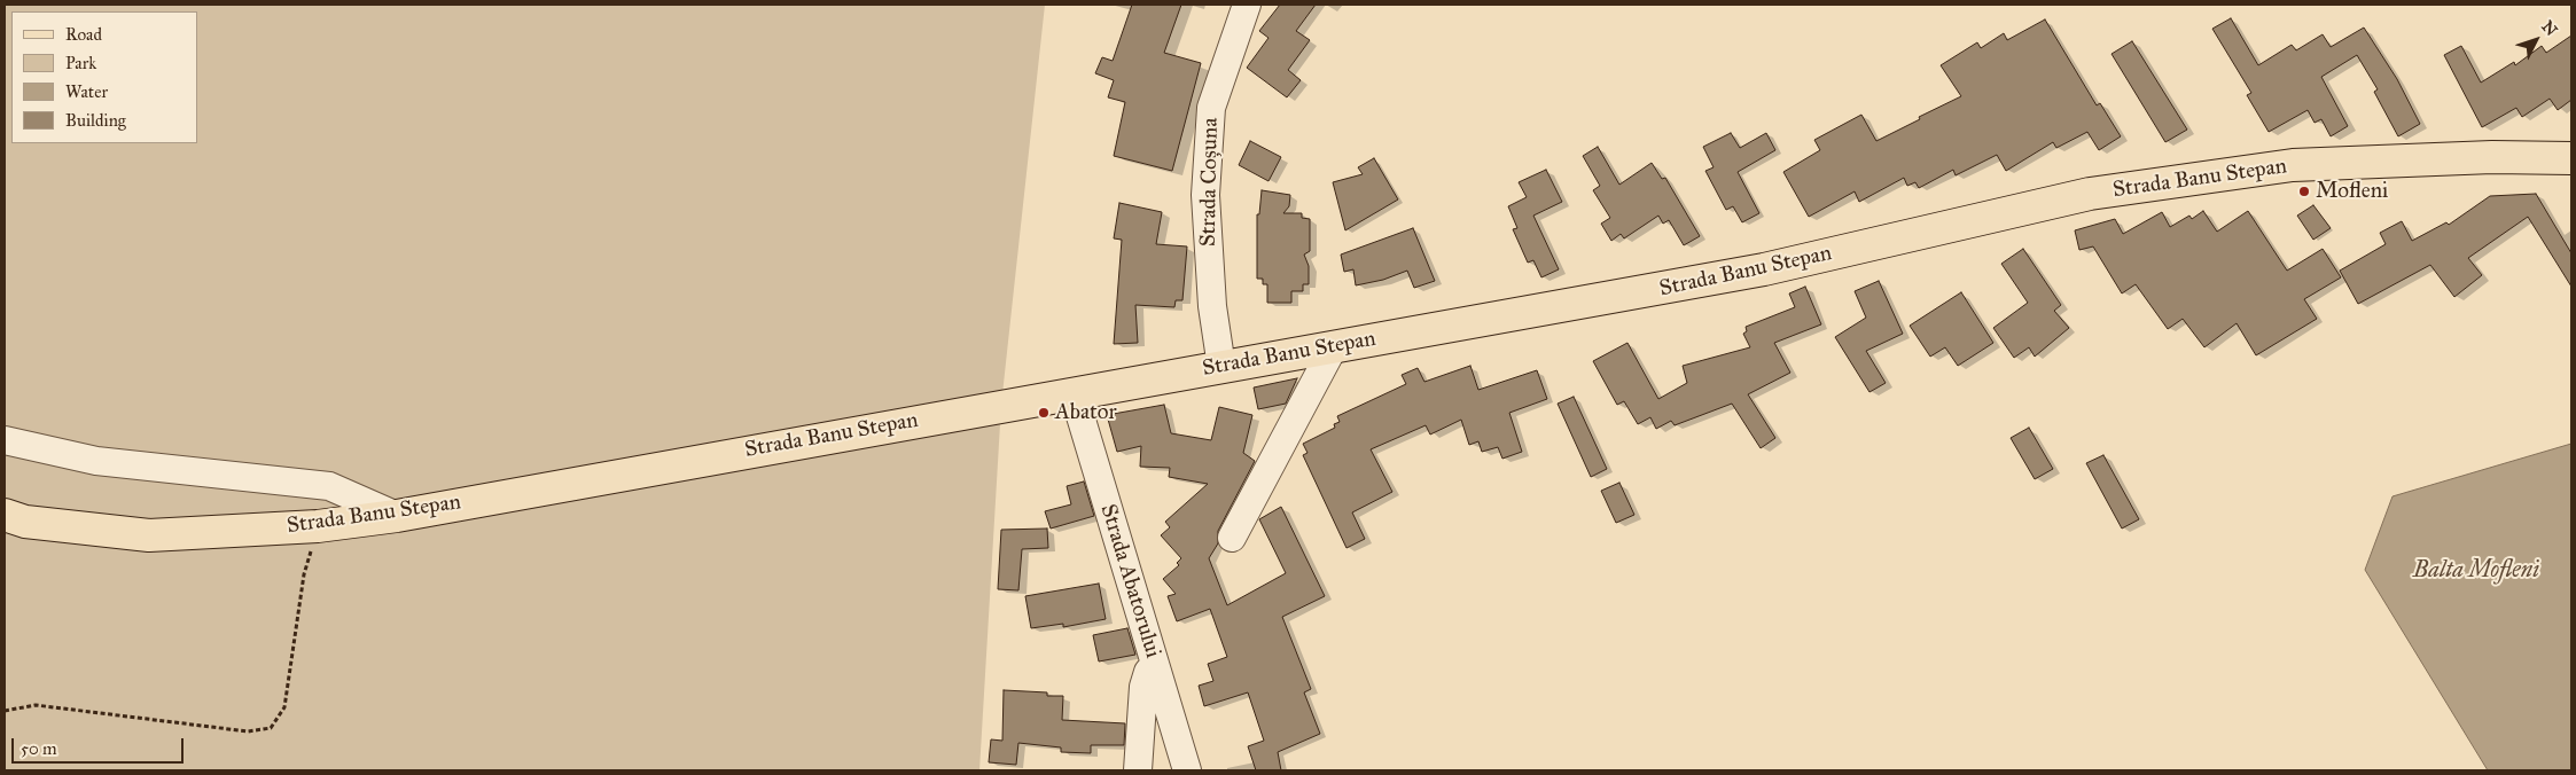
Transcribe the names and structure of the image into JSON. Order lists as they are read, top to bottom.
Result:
{
  "streets": {
    "main road": ["Strada Banu Stepan"],
    "street": ["Strada Coșuna", "Strada Abatorului"]
  },
  "crossings": [
    ["Strada Banu Stepan", "Strada Coșuna"],
    ["Strada Banu Stepan", "Strada Abatorului"]
  ],
  "water": ["Balta Mofleni"],
  "places": ["Mofleni", "Abator"],
  "legend": [
    "Road",
    "Park",
    "Water",
    "Building"
  ],
  "scale_bar": "50 m",
  "north": "top right"
}
